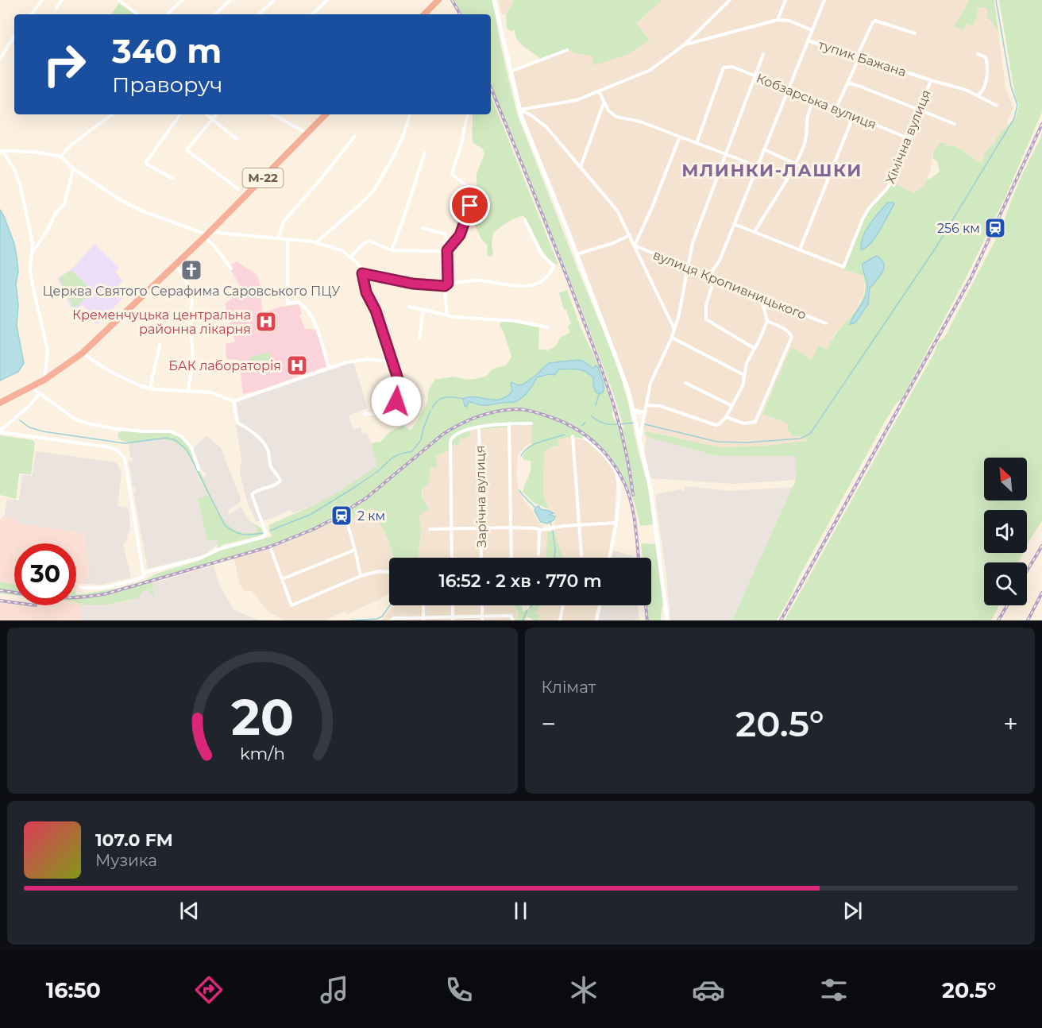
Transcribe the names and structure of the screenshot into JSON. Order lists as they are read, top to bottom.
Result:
{
  "streets": {
    "highway": ["М-22"],
    "street": [
      "тупик Бажана",
      "Кобзарська вулиця",
      "Хімічна вулиця",
      "вулиця Кропивницького",
      "Зарічна вулиця"
    ]
  },
  "crossings": [
    ["тупик Бажана", "Хімічна вулиця"],
    ["Кобзарська вулиця", "Хімічна вулиця"]
  ],
  "districts": ["МЛИНКИ-ЛАШКИ"],
  "places": {
    "station": ["256 км", "2 км"],
    "church": ["Церква Святого Серафима Саровського ПЦУ"],
    "hospital": ["Кременчуцька центральна районна лікарня", "БАК лабораторія"]
  },
  "north": "top left",
  "page": {
    "turn": ["340 m", "Праворуч"],
    "limit": "30",
    "trip": "16:52 · 2 хв · 770 m",
    "tile": "Клімат",
    "heat": ["−", "20.5°", "+"],
    "song": ["107.0 FM", "Музика"],
    "tabs": ["16:50", "20.5°"],
    "gauge": ["20", "km/h"]
  }
}
